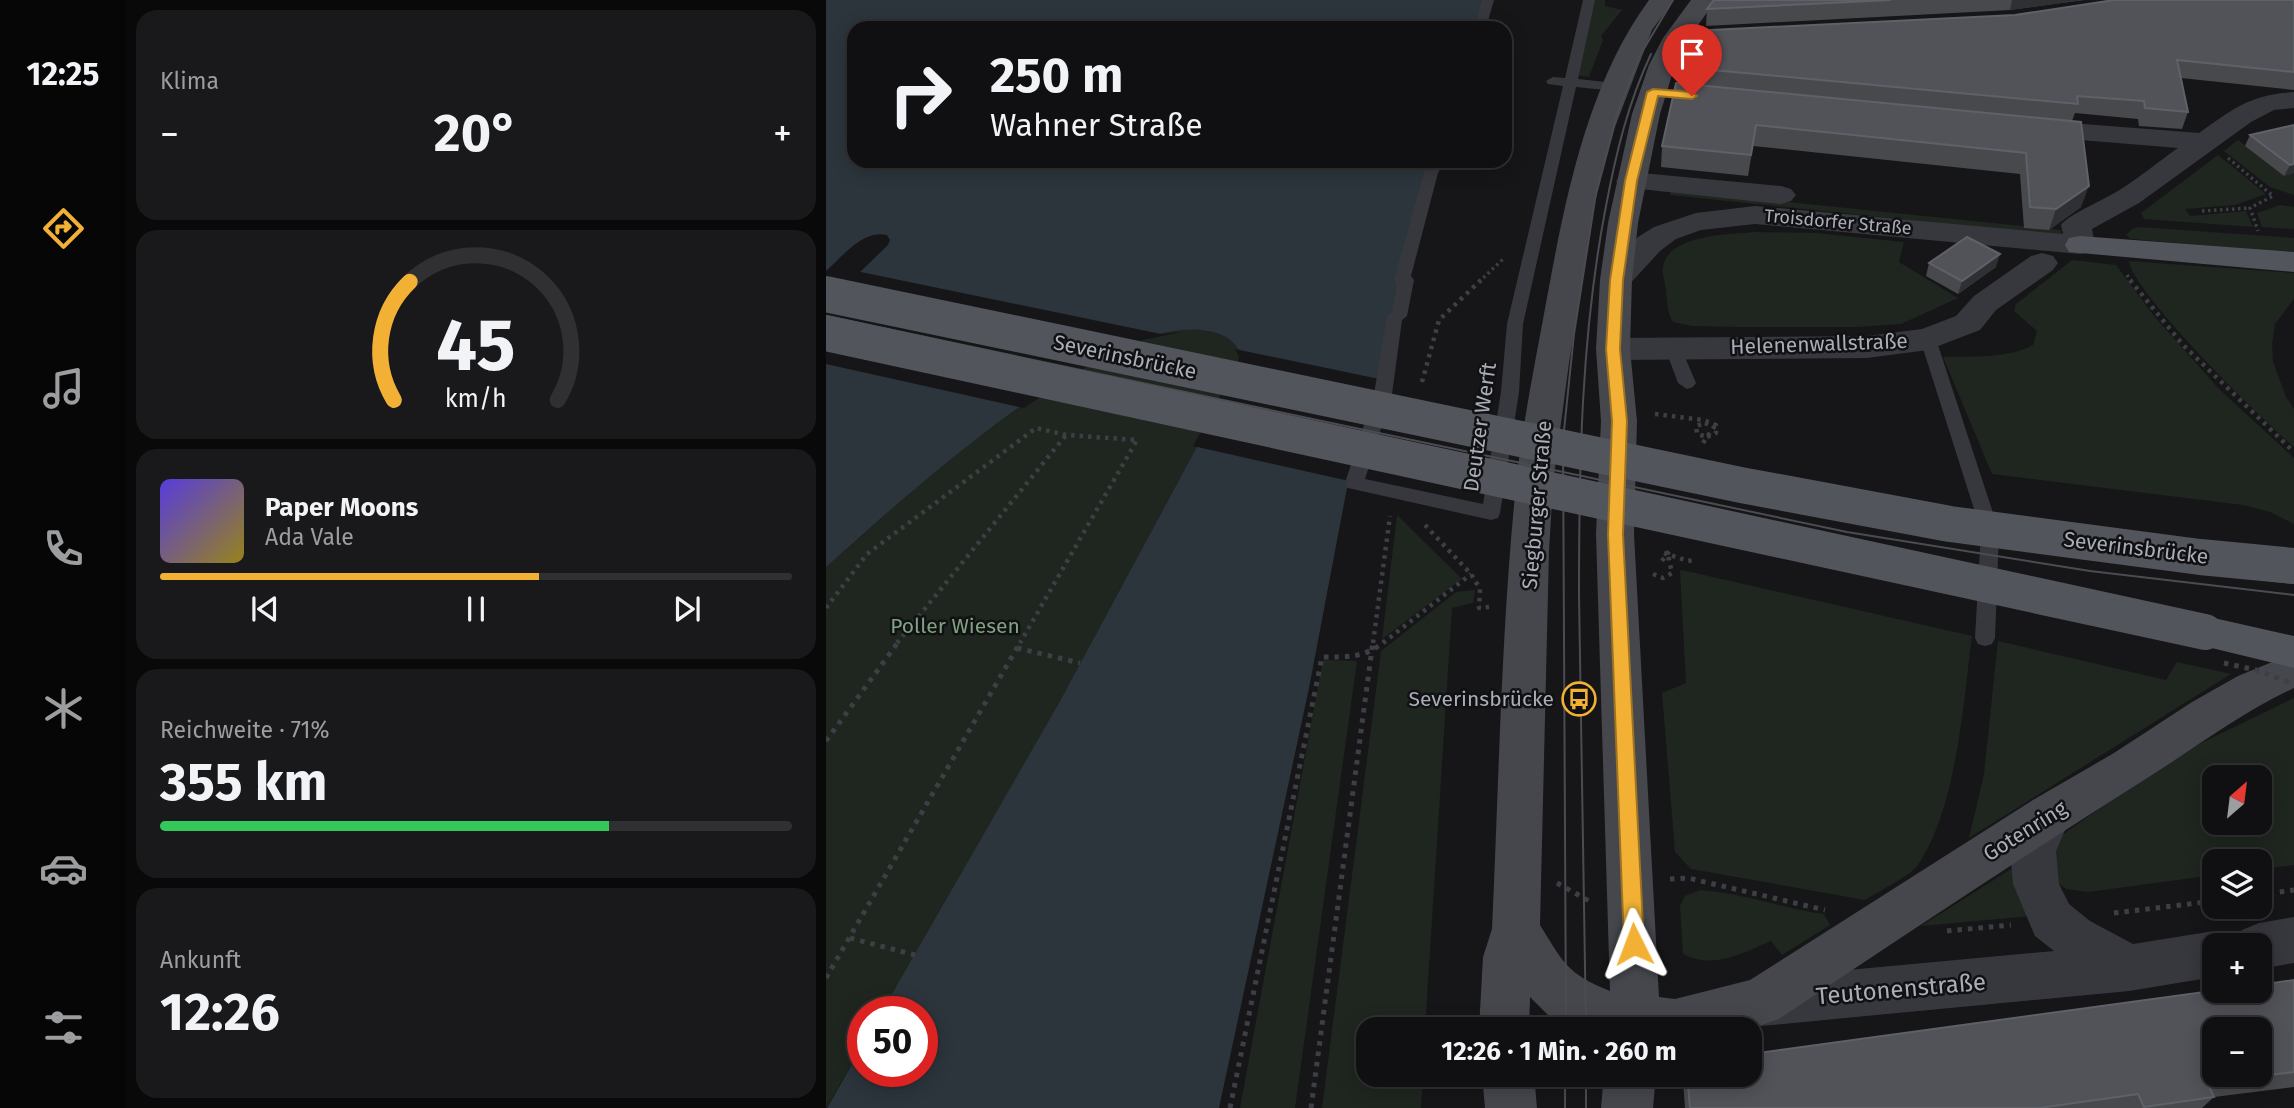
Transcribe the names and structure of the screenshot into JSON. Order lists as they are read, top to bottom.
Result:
{
  "streets": {
    "main road": [
      "Severinsbrücke",
      "Siegburger Straße",
      "Gotenring",
      "Teutonenstraße"
    ],
    "street": ["Troisdorfer Straße", "Helenenwallstraße"],
    "lane": ["Deutzer Werft"]
  },
  "crossings": [
    ["Gotenring", "Teutonenstraße"]
  ],
  "parks": ["Poller Wiesen"],
  "places": {
    "bus stop": ["Severinsbrücke"]
  },
  "north": "top right",
  "page": {
    "tabs": "12:25",
    "tile": [
      "Klima",
      ["Reichweite · 71%", "355 km"],
      ["Ankunft", "12:26"]
    ],
    "turn": ["250 m", "Wahner Straße"],
    "heat": ["−", "20°", "+"],
    "song": ["Paper Moons", "Ada Vale"],
    "map_buttons": ["+", "−"],
    "limit": "50",
    "trip": "12:26 · 1 Min. · 260 m",
    "gauge": ["45", "km/h"]
  }
}
